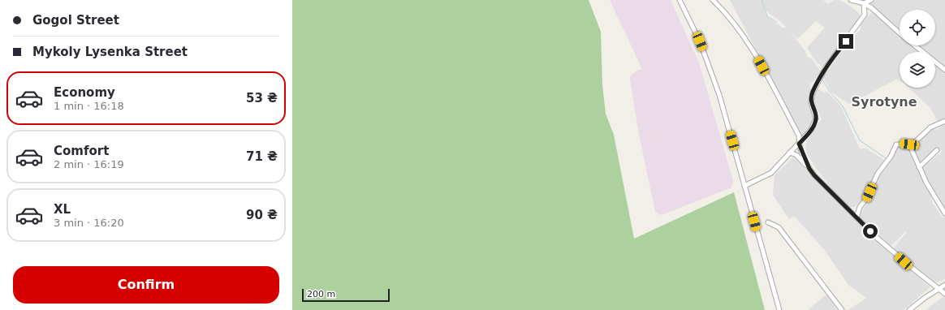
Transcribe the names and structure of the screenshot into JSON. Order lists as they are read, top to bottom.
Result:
{
  "districts": ["Syrotyne"],
  "scale_bar": "200 m",
  "page": {
    "banner": ["Gogol Street", "Mykoly Lysenka Street"],
    "list": [
      {
        "name": "Economy",
        "note": "1 min · 16:18",
        "value": "53 ₴"
      },
      {
        "name": "Comfort",
        "note": "2 min · 16:19",
        "value": "71 ₴"
      },
      {
        "name": "XL",
        "note": "3 min · 16:20",
        "value": "90 ₴"
      }
    ],
    "buttons": "Confirm",
    "scale": "200 m"
  }
}
